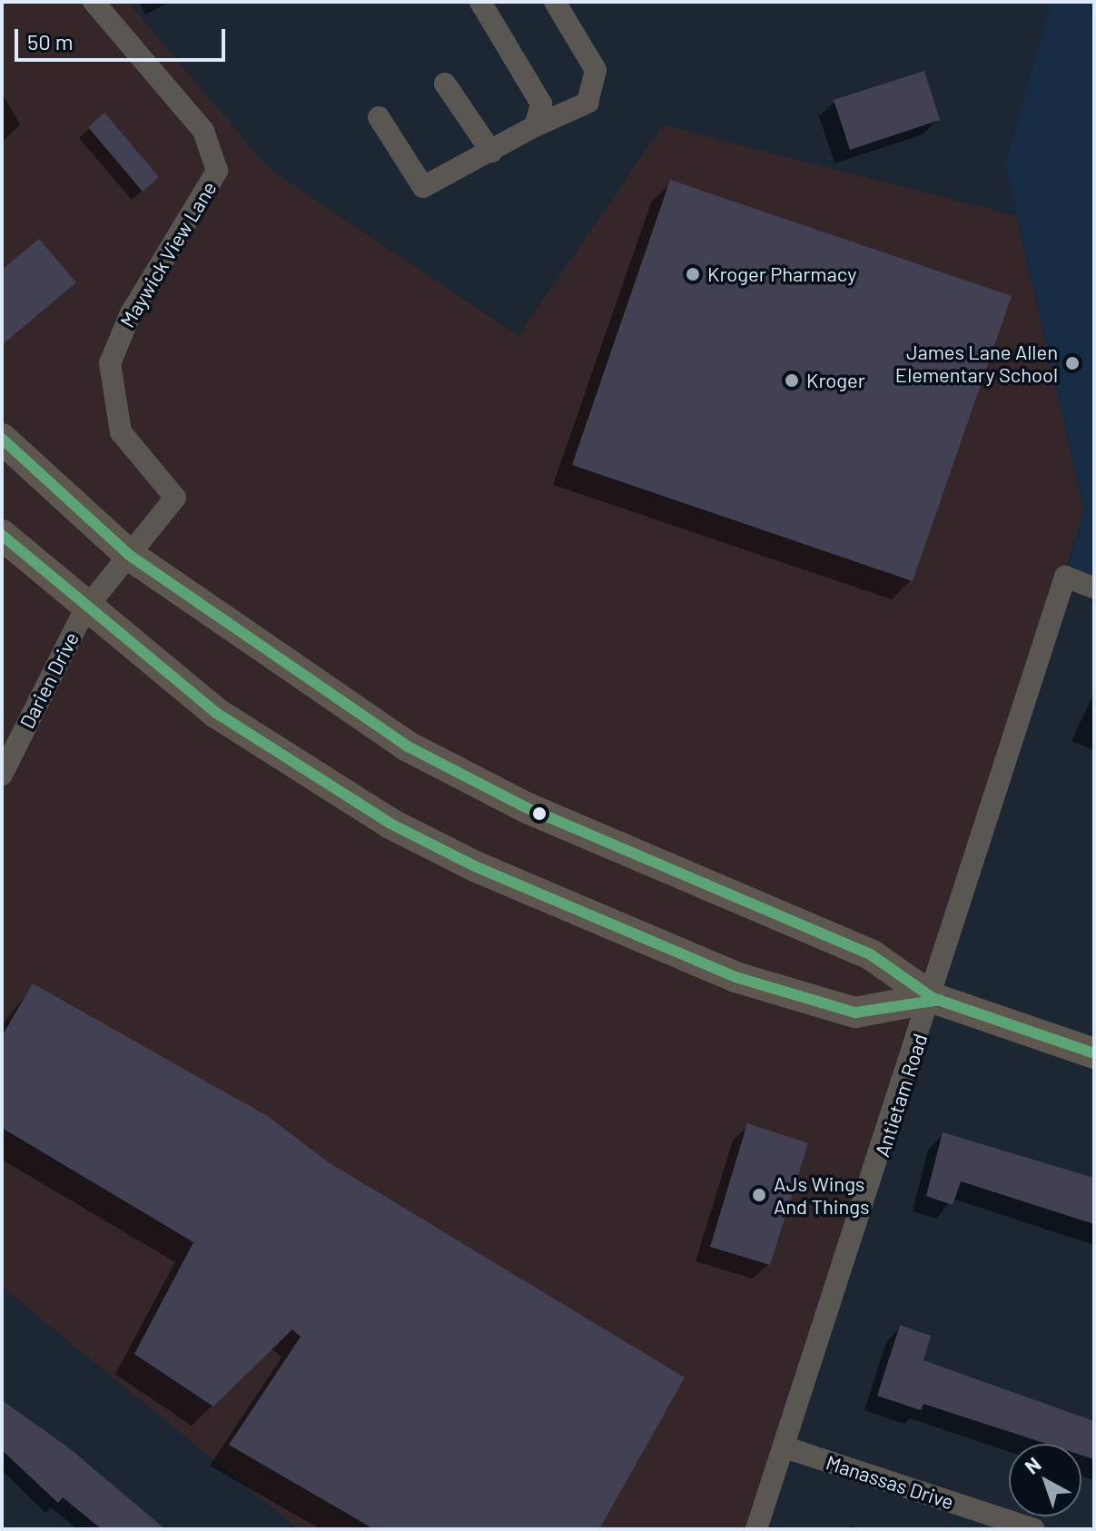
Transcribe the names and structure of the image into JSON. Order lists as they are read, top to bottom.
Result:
{
  "streets": {
    "street": [
      "Maywick View Lane",
      "Darien Drive",
      "Antietam Road",
      "Manassas Drive"
    ]
  },
  "crossings": [
    ["Maywick View Lane", "Darien Drive"],
    ["Antietam Road", "Manassas Drive"]
  ],
  "places": [
    "Kroger Pharmacy",
    "James Lane Allen Elementary School",
    "Kroger",
    "AJs Wings And Things"
  ],
  "scale_bar": "50 m",
  "north": "top left"
}
